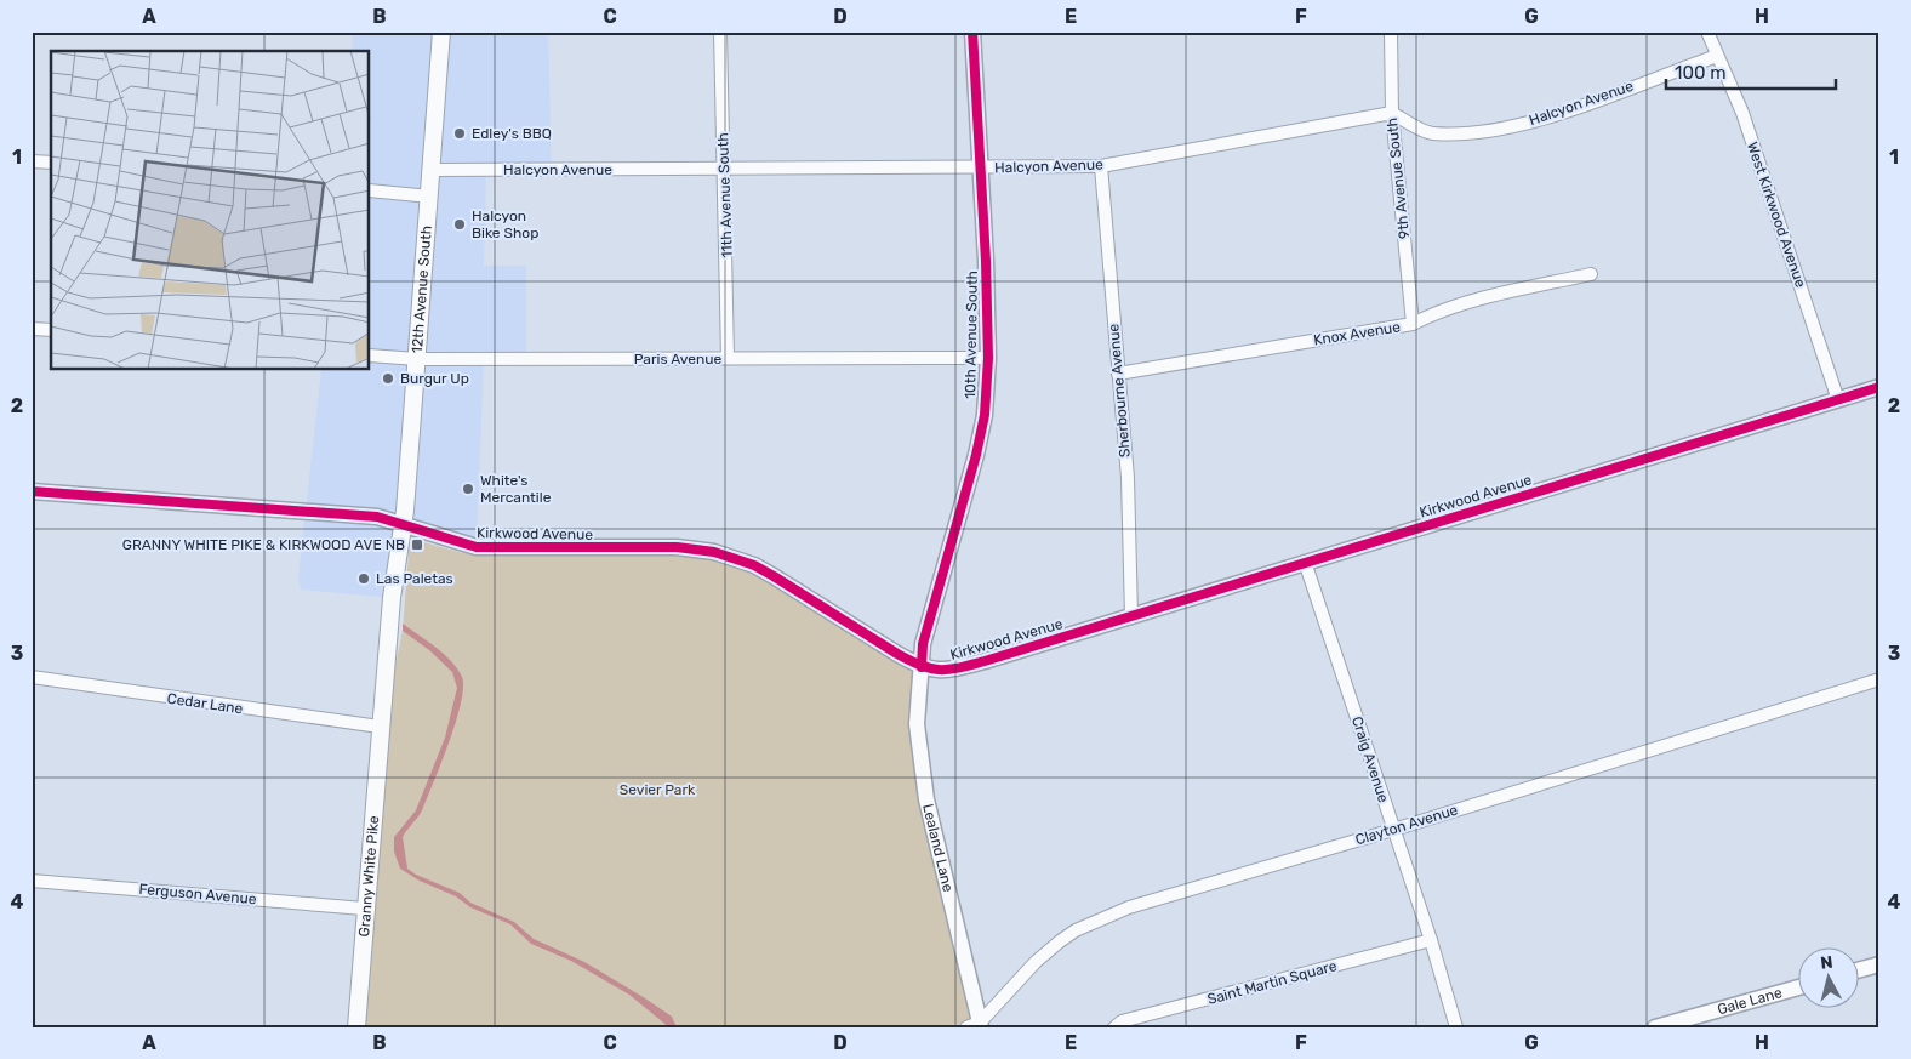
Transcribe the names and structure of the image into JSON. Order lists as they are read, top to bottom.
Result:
{
  "streets": {
    "main road": ["12th Avenue South", "Granny White Pike"],
    "street": [
      "Halcyon Avenue",
      "9th Avenue South",
      "11th Avenue South",
      "West Kirkwood Avenue",
      "Knox Avenue",
      "10th Avenue South",
      "Paris Avenue",
      "Sherbourne Avenue",
      "Kirkwood Avenue",
      "Cedar Lane",
      "Craig Avenue",
      "Clayton Avenue",
      "Lealand Lane",
      "Ferguson Avenue",
      "Saint Martin Square",
      "Gale Lane"
    ]
  },
  "crossings": [
    ["Halcyon Avenue", "9th Avenue South"],
    ["Halcyon Avenue", "11th Avenue South"],
    ["Halcyon Avenue", "West Kirkwood Avenue"],
    ["Halcyon Avenue", "12th Avenue South"],
    ["Halcyon Avenue", "10th Avenue South"],
    ["Halcyon Avenue", "Sherbourne Avenue"],
    ["9th Avenue South", "Knox Avenue"],
    ["11th Avenue South", "Paris Avenue"],
    ["West Kirkwood Avenue", "Kirkwood Avenue"],
    ["12th Avenue South", "Paris Avenue"],
    ["12th Avenue South", "Kirkwood Avenue"],
    ["12th Avenue South", "Cedar Lane"],
    ["12th Avenue South", "Granny White Pike"],
    ["Knox Avenue", "Sherbourne Avenue"],
    ["10th Avenue South", "Paris Avenue"],
    ["10th Avenue South", "Kirkwood Avenue"],
    ["10th Avenue South", "Lealand Lane"],
    ["Sherbourne Avenue", "Kirkwood Avenue"],
    ["Kirkwood Avenue", "Craig Avenue"],
    ["Kirkwood Avenue", "Lealand Lane"],
    ["Cedar Lane", "Granny White Pike"],
    ["Craig Avenue", "Clayton Avenue"],
    ["Craig Avenue", "Saint Martin Square"],
    ["Clayton Avenue", "Lealand Lane"],
    ["Granny White Pike", "Ferguson Avenue"]
  ],
  "parks": ["Sevier Park"],
  "places": {
    "other": [
      "Edley's BBQ",
      "Halcyon Bike Shop",
      "Burgur Up",
      "White's Mercantile",
      "Las Paletas"
    ],
    "transit": ["GRANNY WHITE PIKE & KIRKWOOD AVE NB"]
  },
  "scale_bar": "100 m",
  "north": "top",
  "grid": {
    "columns": [
      "A",
      "B",
      "C",
      "D",
      "E",
      "F",
      "G",
      "H"
    ],
    "rows": [
      "1",
      "2",
      "3",
      "4"
    ]
  }
}
